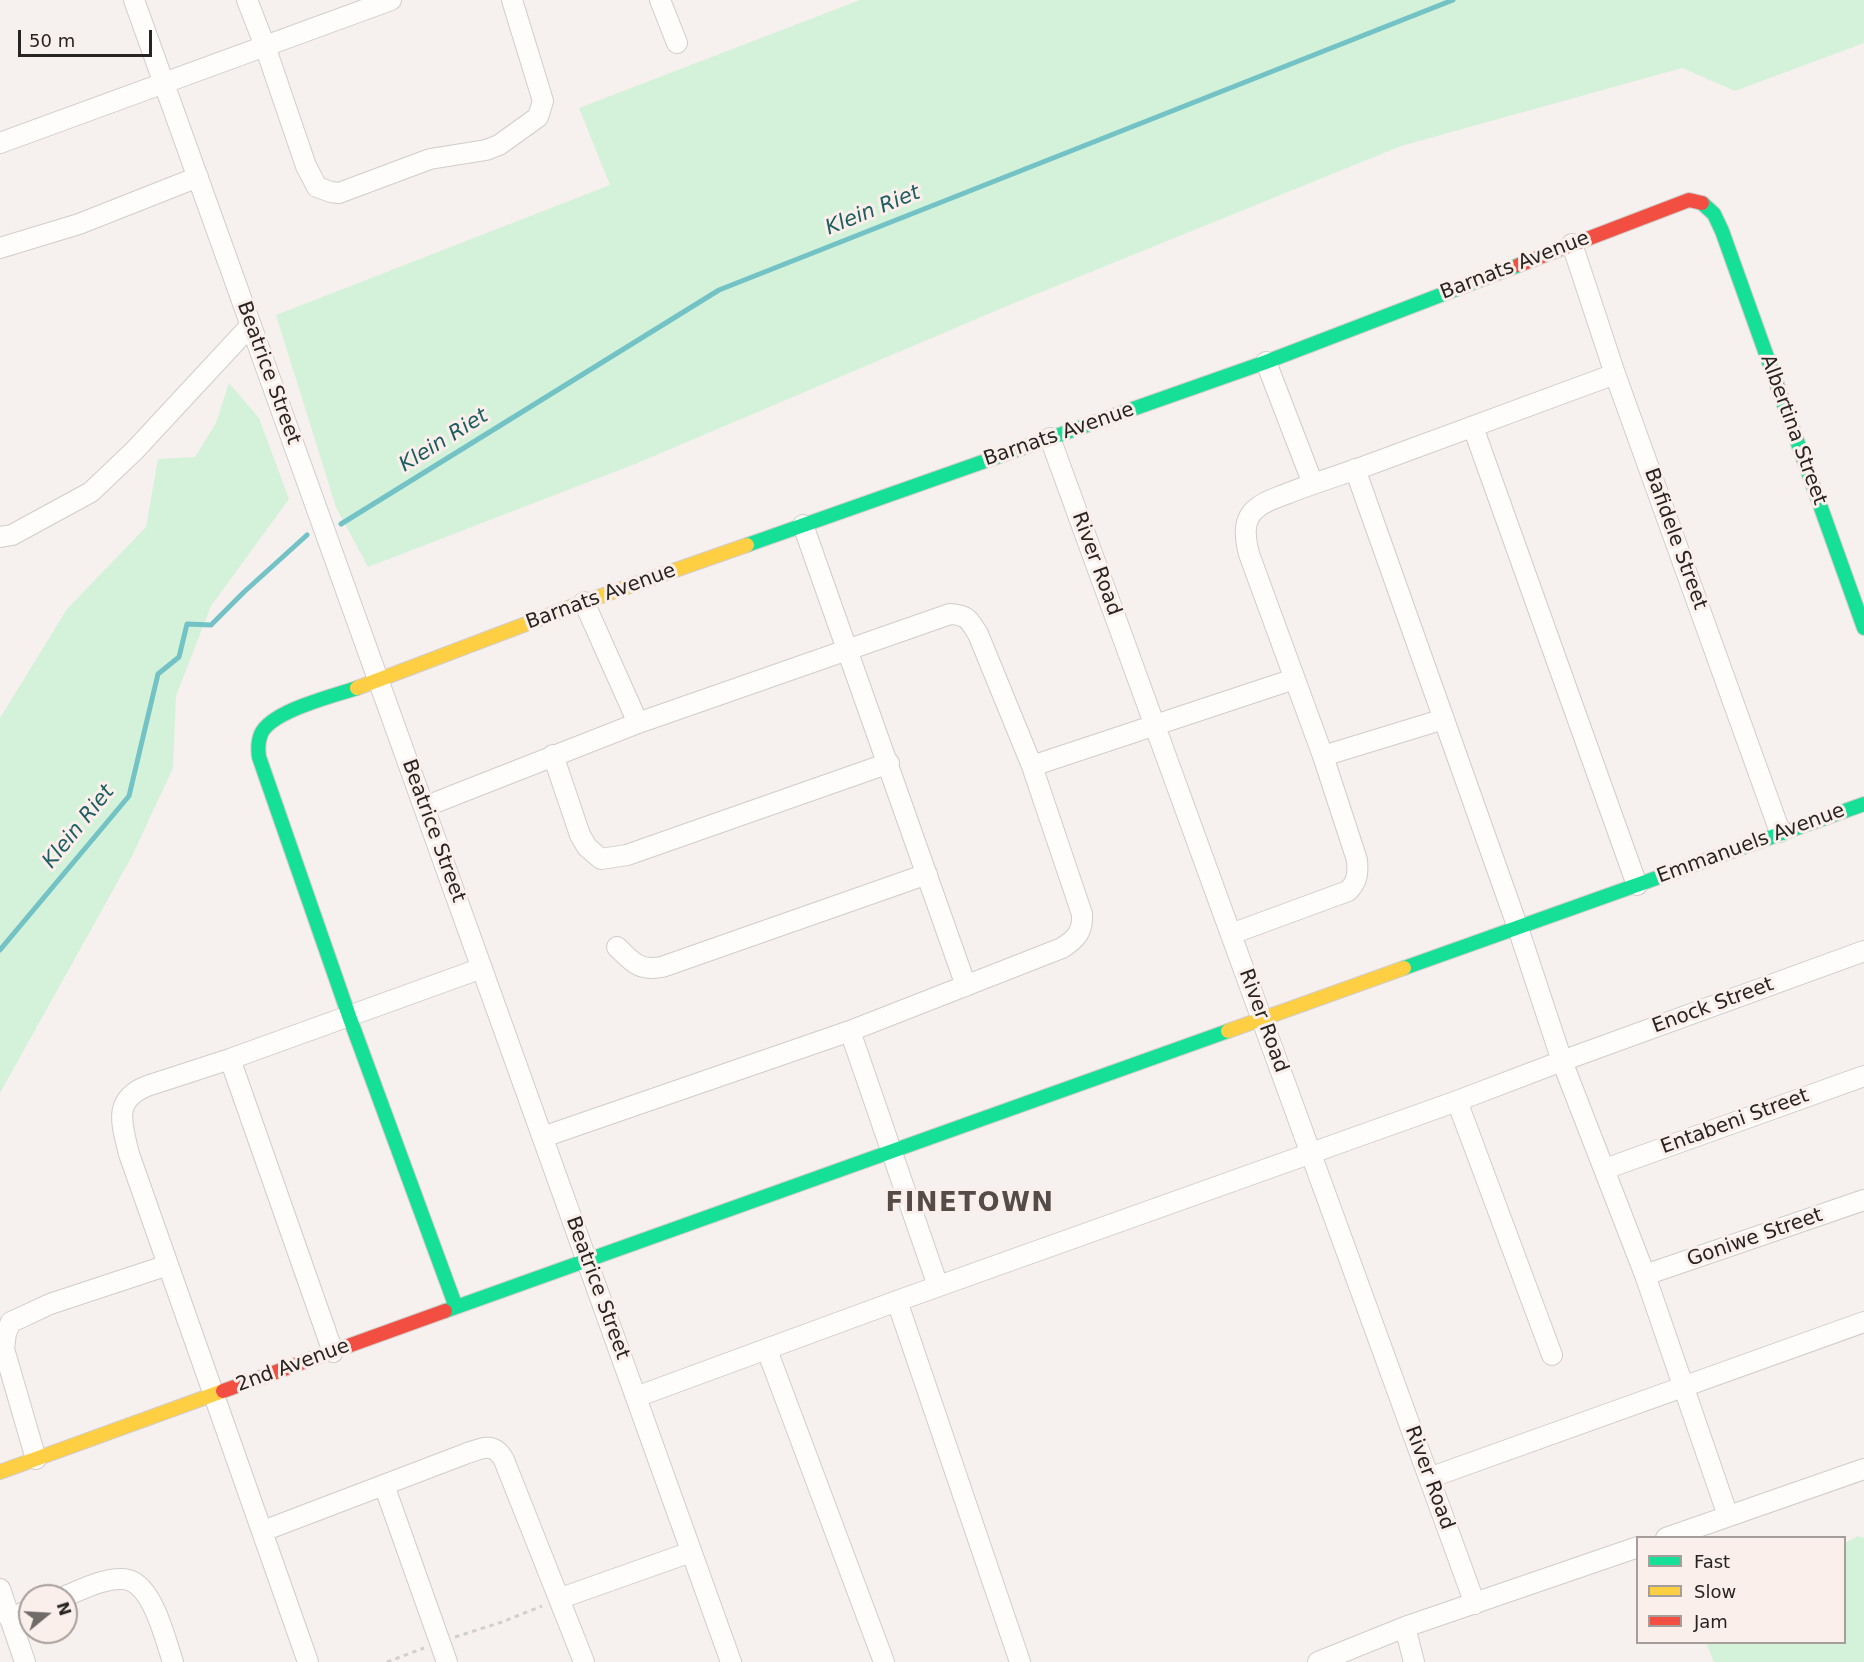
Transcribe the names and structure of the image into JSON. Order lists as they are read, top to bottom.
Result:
{
  "streets": {
    "street": [
      "Barnats Avenue",
      "Beatrice Street",
      "Albertina Street",
      "Bafidele Street",
      "River Road",
      "Emmanuels Avenue",
      "Enock Street",
      "Entabeni Street",
      "Goniwe Street",
      "2nd Avenue"
    ]
  },
  "crossings": [
    ["Barnats Avenue", "Beatrice Street"],
    ["Barnats Avenue", "Albertina Street"],
    ["Barnats Avenue", "Bafidele Street"],
    ["Barnats Avenue", "River Road"],
    ["Barnats Avenue", "2nd Avenue"],
    ["Beatrice Street", "Enock Street"],
    ["Beatrice Street", "2nd Avenue"],
    ["Bafidele Street", "Emmanuels Avenue"],
    ["River Road", "Emmanuels Avenue"],
    ["River Road", "Enock Street"],
    ["River Road", "2nd Avenue"],
    ["Emmanuels Avenue", "2nd Avenue"]
  ],
  "districts": ["FINETOWN"],
  "water": ["Klein Riet"],
  "legend": ["Fast", "Slow", "Jam"],
  "scale_bar": "50 m",
  "north": "right"
}
